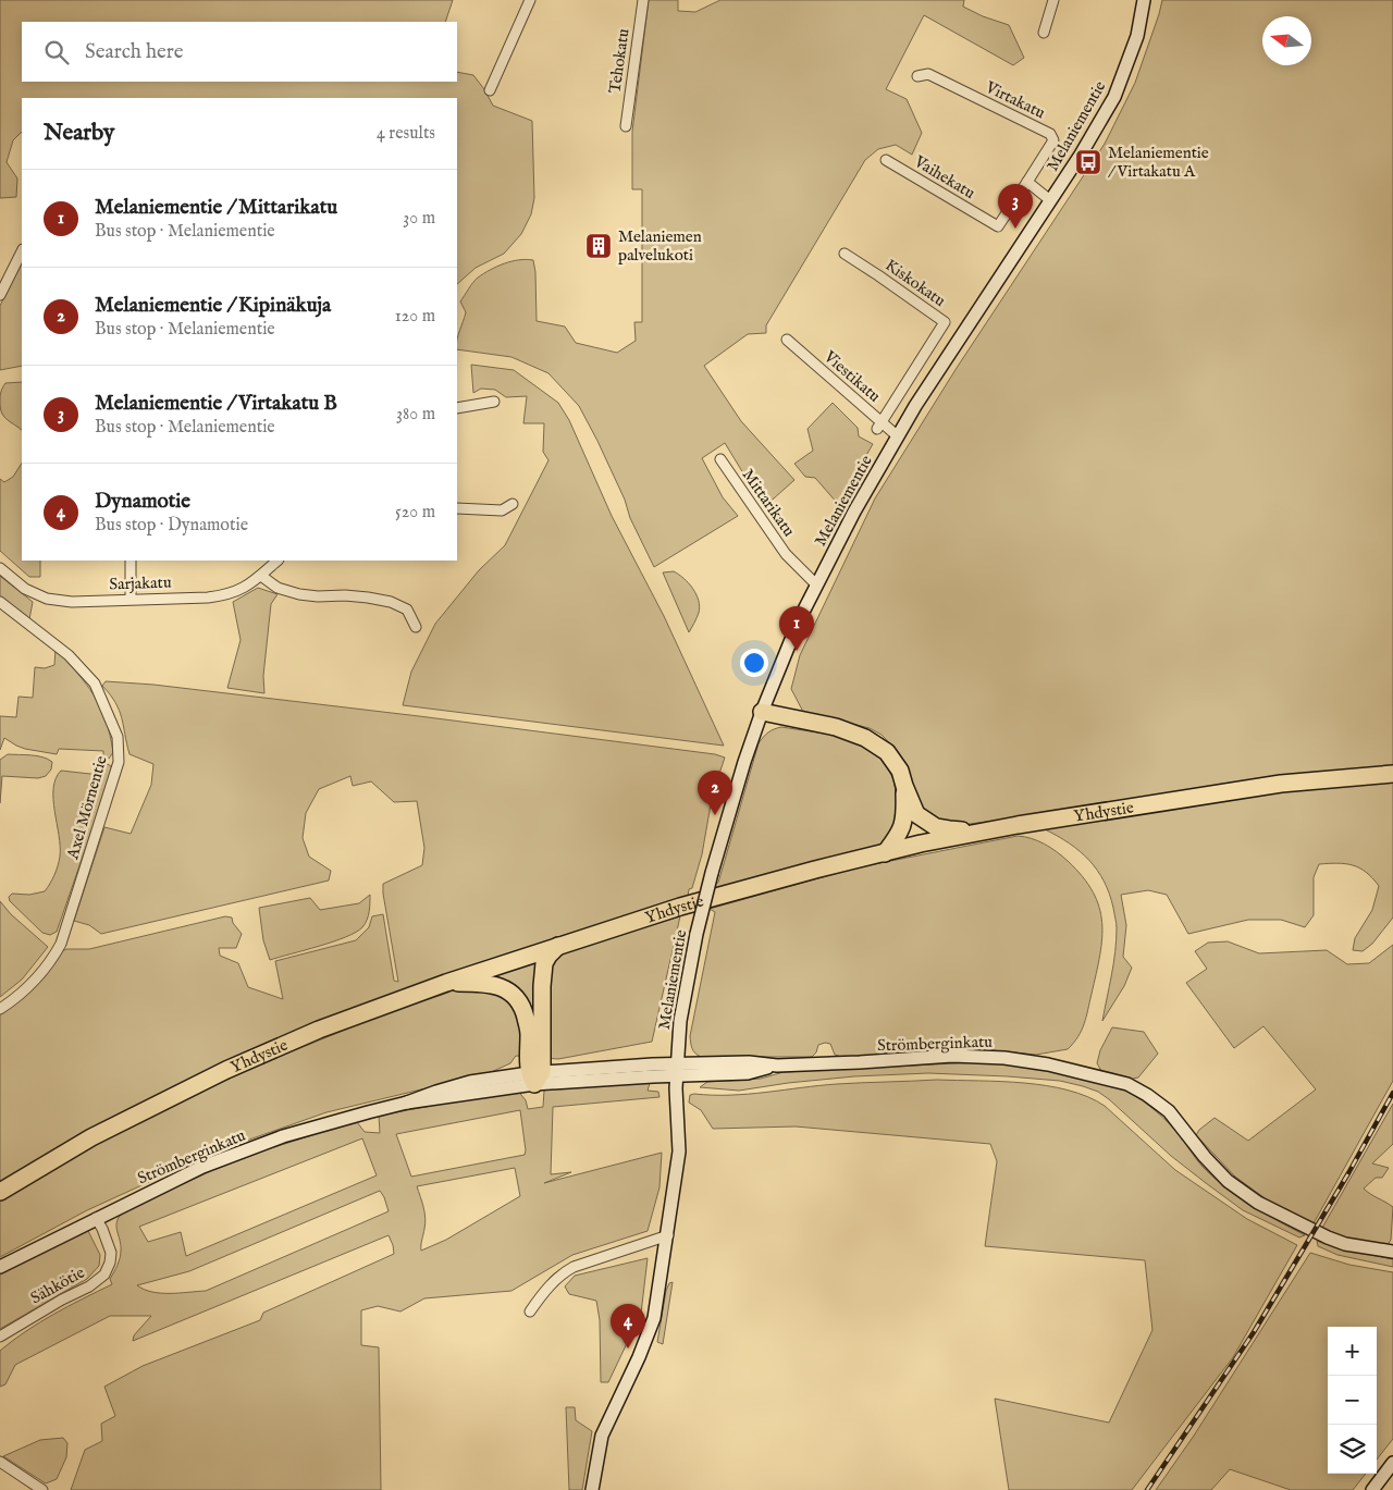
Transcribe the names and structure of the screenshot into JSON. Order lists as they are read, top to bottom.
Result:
{
  "streets": {
    "highway": ["Yhdystie"],
    "street": [
      "Tehokatu",
      "Virtakatu",
      "Melaniementie",
      "Vaihekatu",
      "Kiskokatu",
      "Viestikatu",
      "Mittarikatu",
      "Sarjakatu",
      "Axel Mörnentie",
      "Strömberginkatu",
      "Sähkötie"
    ]
  },
  "crossings": [
    ["Virtakatu", "Vaihekatu"],
    ["Melaniementie", "Viestikatu"],
    ["Melaniementie", "Mittarikatu"],
    ["Melaniementie", "Strömberginkatu"],
    ["Kiskokatu", "Viestikatu"],
    ["Strömberginkatu", "Sähkötie"]
  ],
  "places": {
    "bus stop": ["Melaniementie / Virtakatu A"],
    "building": ["Melaniemen palvelukoti"]
  },
  "north": "left",
  "page": {
    "search": "Search here",
    "heading": ["Nearby", "4 results"],
    "list": [
      {
        "mark": "1",
        "name": "Melaniementie / Mittarikatu",
        "note": "Bus stop · Melaniementie",
        "value": "30 m"
      },
      {
        "mark": "2",
        "name": "Melaniementie / Kipinäkuja",
        "note": "Bus stop · Melaniementie",
        "value": "120 m"
      },
      {
        "mark": "3",
        "name": "Melaniementie / Virtakatu B",
        "note": "Bus stop · Melaniementie",
        "value": "380 m"
      },
      {
        "mark": "4",
        "name": "Dynamotie",
        "note": "Bus stop · Dynamotie",
        "value": "520 m"
      }
    ],
    "pins": [
      "3",
      "1",
      "2",
      "4"
    ],
    "map_buttons": ["+", "−"]
  }
}
